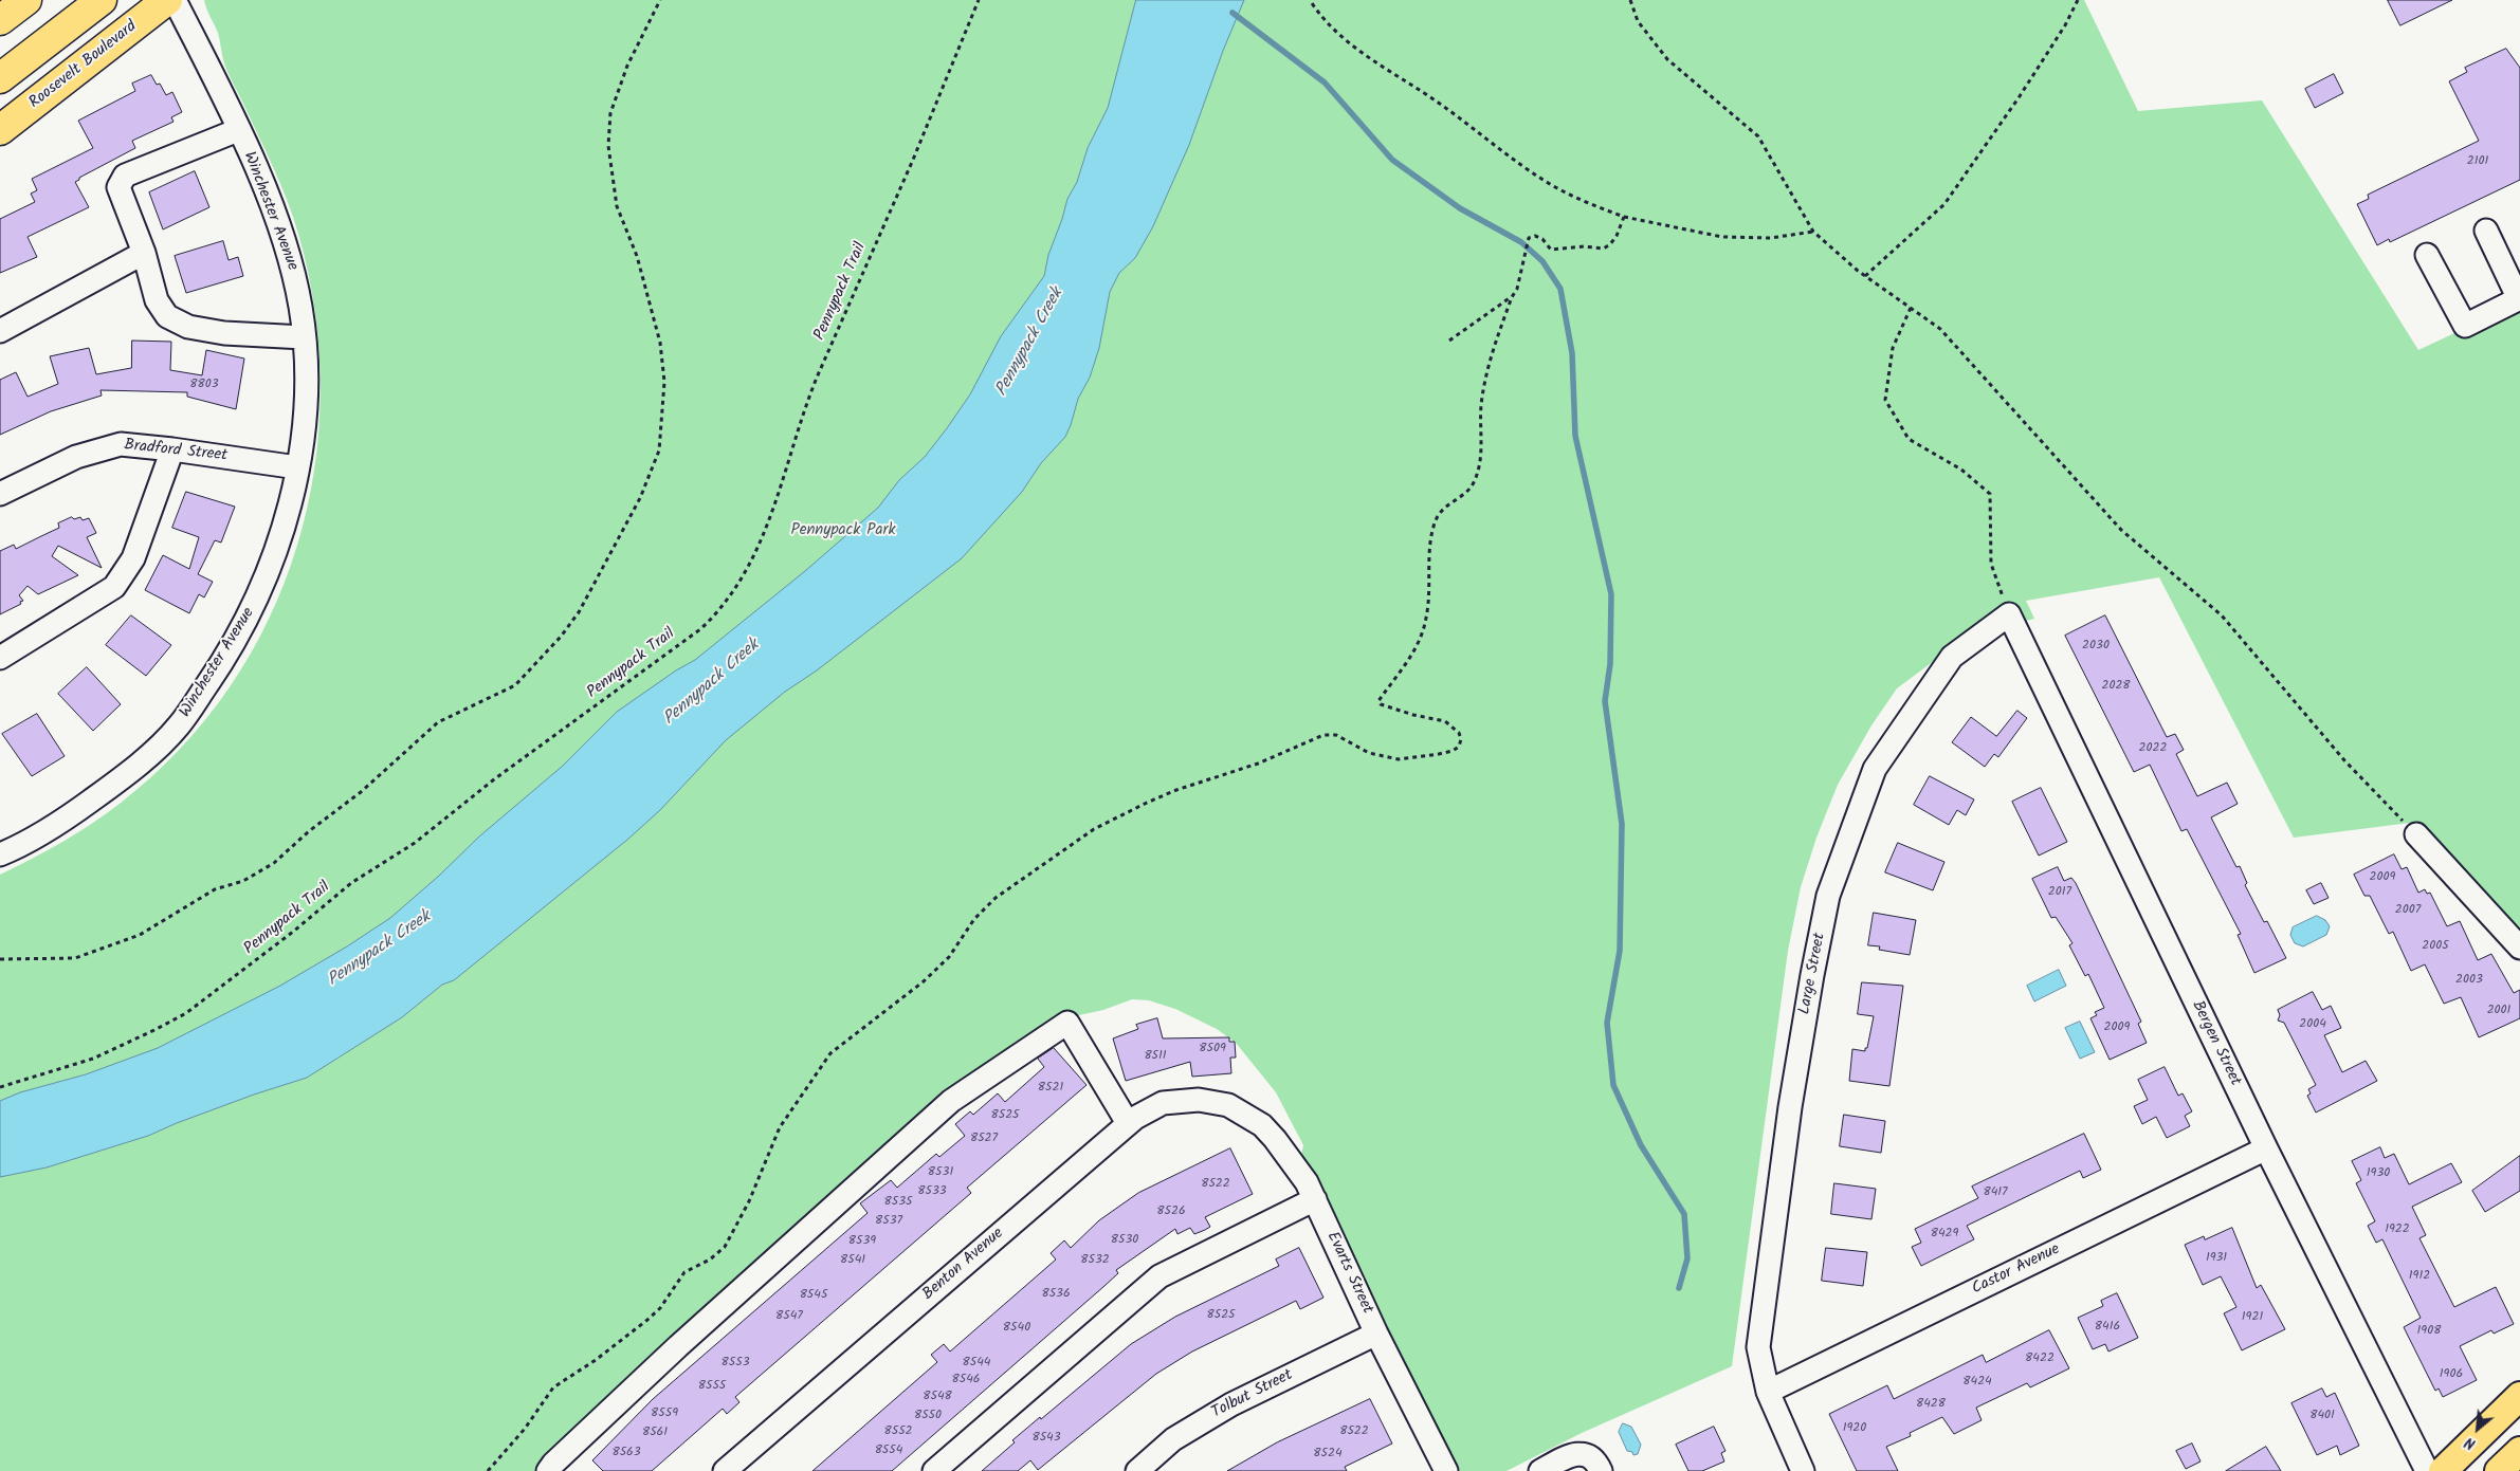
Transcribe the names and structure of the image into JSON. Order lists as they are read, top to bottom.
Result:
{
  "streets": {
    "highway": ["Roosevelt Boulevard"],
    "street": [
      "Winchester Avenue",
      "Bradford Street",
      "Large Street",
      "Bergen Street",
      "Benton Avenue",
      "Castor Avenue",
      "Evarts Street",
      "Tolbut Street"
    ],
    "path": ["Pennypack Trail"]
  },
  "crossings": [
    ["Winchester Avenue", "Bradford Street"],
    ["Large Street", "Bergen Street"],
    ["Large Street", "Castor Avenue"],
    ["Bergen Street", "Castor Avenue"],
    ["Benton Avenue", "Evarts Street"],
    ["Evarts Street", "Tolbut Street"]
  ],
  "water": ["Pennypack Creek"],
  "parks": ["Pennypack Park"],
  "house_numbers": [
    "2101",
    "8803",
    "2030",
    "2028",
    "2022",
    "2009",
    "2017",
    "2007",
    "2005",
    "2003",
    "2001",
    "2004",
    "2009",
    "8509",
    "8511",
    "8521",
    "8525",
    "8527",
    "8531",
    "1930",
    "8522",
    "8533",
    "8417",
    "8535",
    "8526",
    "8537",
    "1922",
    "8429",
    "8530",
    "8539",
    "1931",
    "8541",
    "8532",
    "1912",
    "8536",
    "8545",
    "8525",
    "8547",
    "1921",
    "8416",
    "8540",
    "1908",
    "8422",
    "8553",
    "8544",
    "1906",
    "8546",
    "8424",
    "8555",
    "8548",
    "8428",
    "8559",
    "8550",
    "8401",
    "1920",
    "8552",
    "8522",
    "8561",
    "8543",
    "8554",
    "8563",
    "8524"
  ],
  "north": "bottom left"
}
